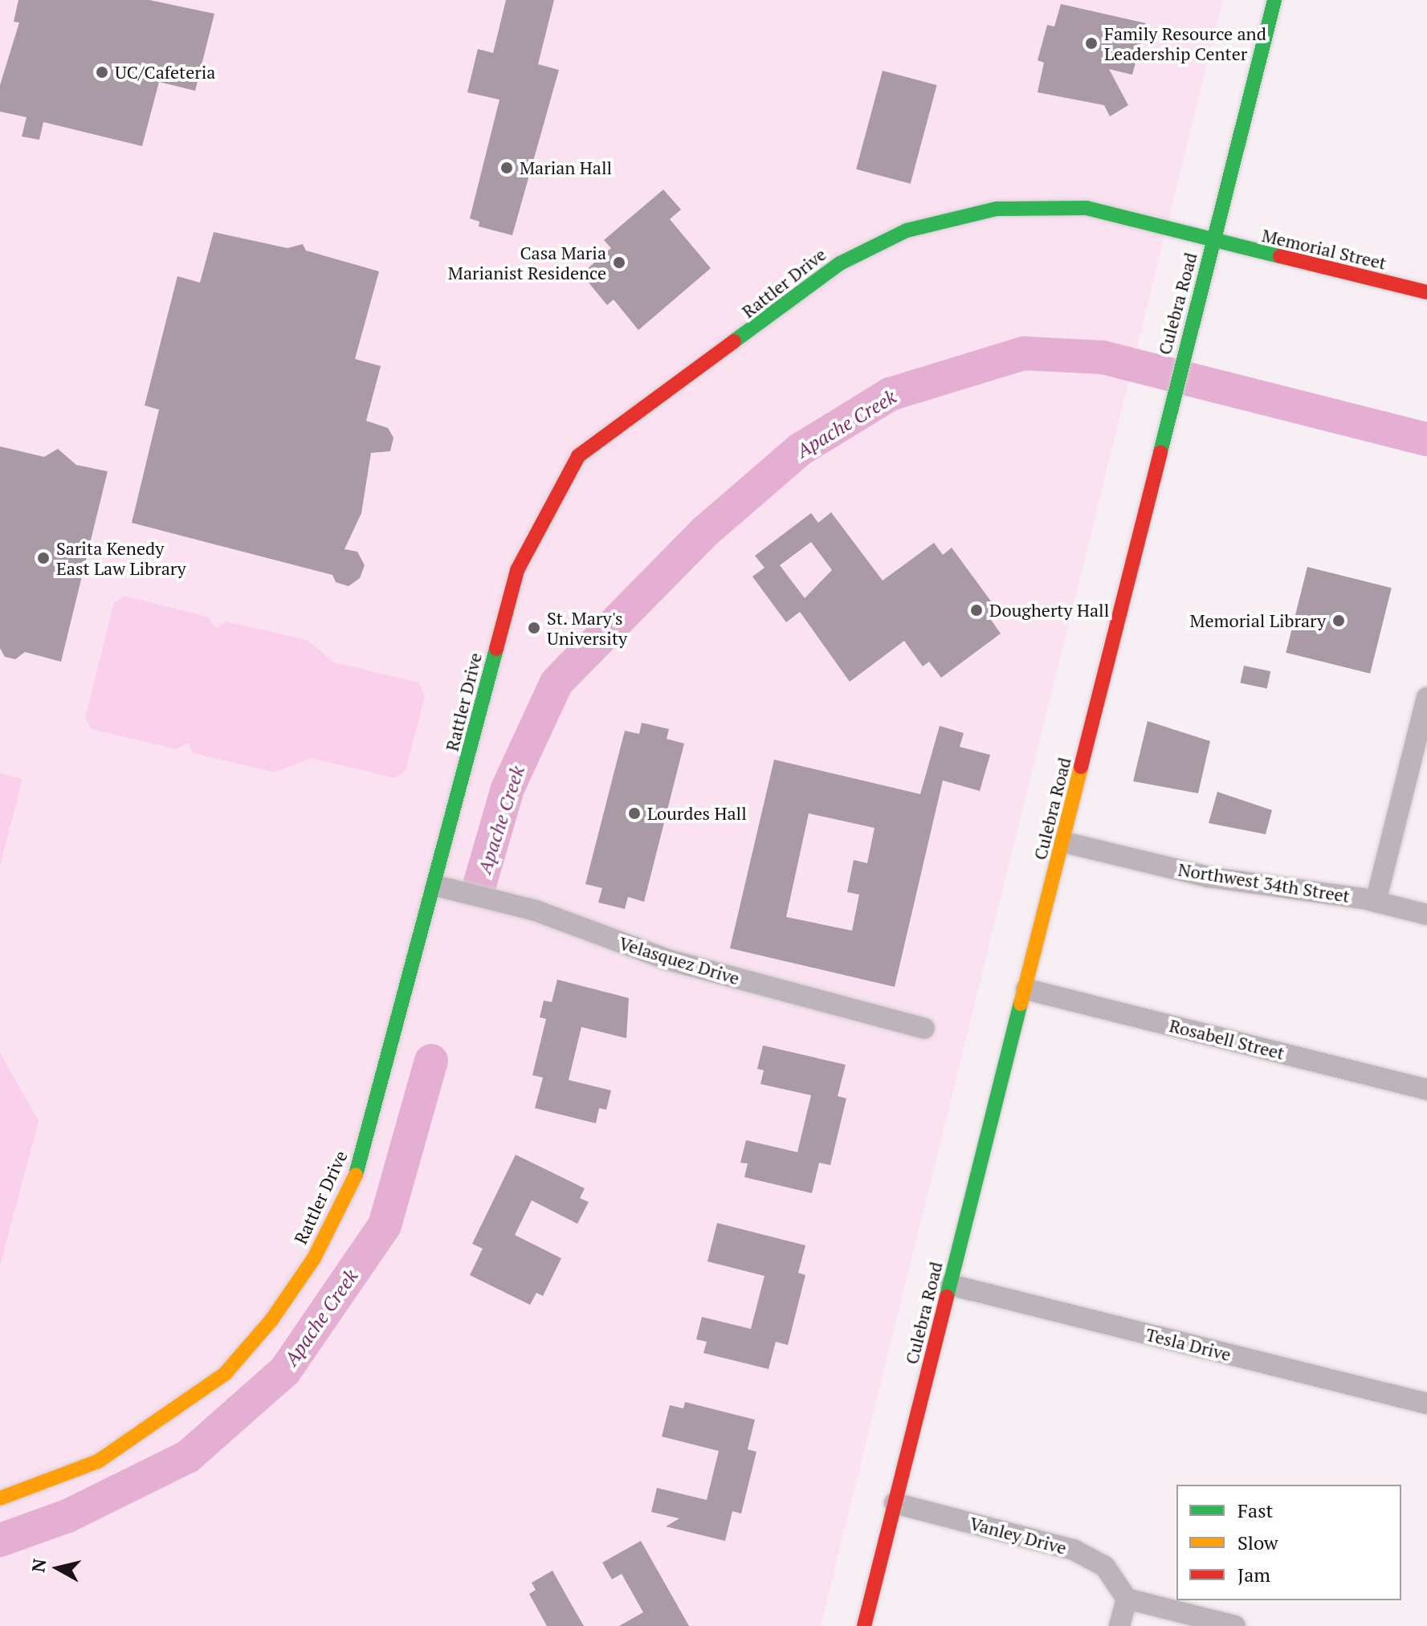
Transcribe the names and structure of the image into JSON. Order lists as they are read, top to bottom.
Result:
{
  "streets": {
    "street": [
      "Memorial Street",
      "Rattler Drive",
      "Culebra Road",
      "Northwest 34th Street",
      "Velasquez Drive",
      "Rosabell Street",
      "Tesla Drive",
      "Vanley Drive"
    ]
  },
  "crossings": [
    ["Memorial Street", "Rattler Drive"],
    ["Memorial Street", "Culebra Road"],
    ["Rattler Drive", "Culebra Road"],
    ["Rattler Drive", "Velasquez Drive"],
    ["Culebra Road", "Northwest 34th Street"],
    ["Culebra Road", "Rosabell Street"],
    ["Culebra Road", "Tesla Drive"],
    ["Culebra Road", "Vanley Drive"]
  ],
  "water": ["Apache Creek"],
  "places": [
    "Family Resource and Leadership Center",
    "UC/Cafeteria",
    "Marian Hall",
    "Casa Maria Marianist Residence",
    "Sarita Kenedy East Law Library",
    "Dougherty Hall",
    "Memorial Library",
    "St. Mary's University",
    "Lourdes Hall"
  ],
  "legend": ["Fast", "Slow", "Jam"],
  "north": "left"
}
